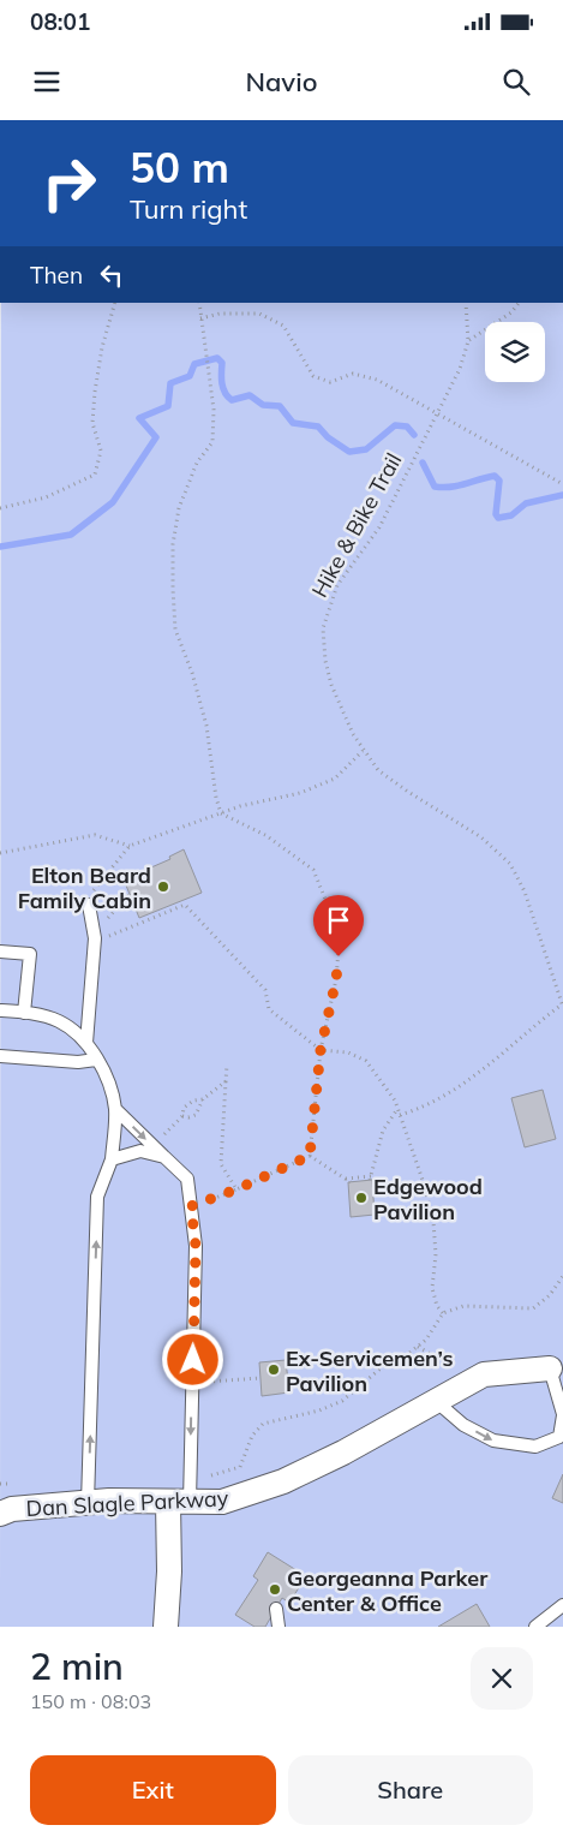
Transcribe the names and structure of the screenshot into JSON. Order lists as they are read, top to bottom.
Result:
{
  "streets": {
    "street": ["Dan Slagle Parkway"],
    "path": ["Hike & Bike Trail"]
  },
  "places": [
    "Elton Beard Family Cabin",
    "Edgewood Pavilion",
    "Ex-Servicemen’s Pavilion",
    "Georgeanna Parker Center & Office"
  ],
  "page": {
    "status": "08:01",
    "header": "Navio",
    "turn": ["50 m", "Turn right"],
    "then": "Then",
    "heading": ["2 min", "150 m · 08:03"],
    "buttons": ["Exit", "Share"]
  }
}
